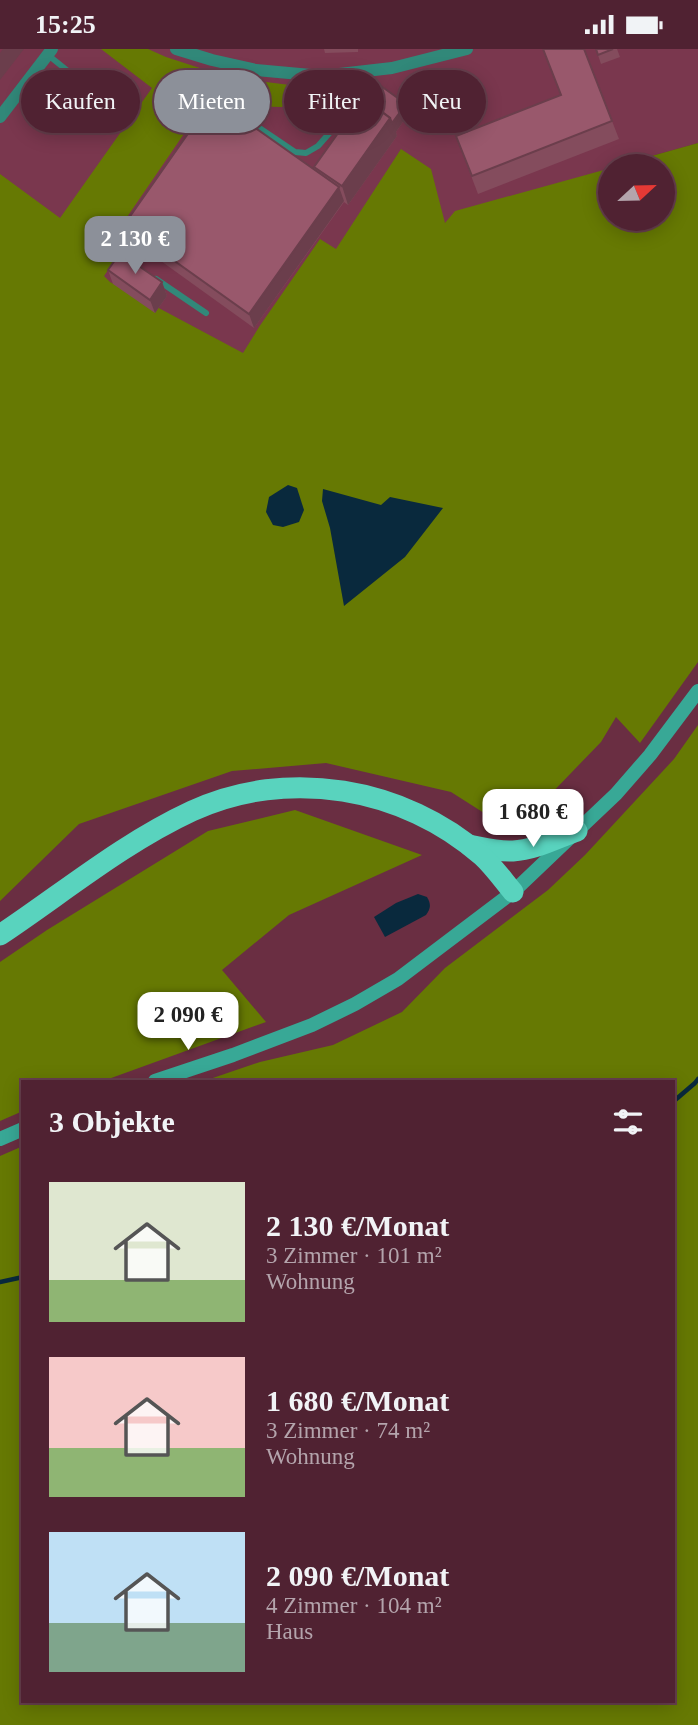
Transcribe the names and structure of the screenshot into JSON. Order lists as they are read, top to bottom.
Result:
{
  "north": "right",
  "page": {
    "status": "15:25",
    "chip": [
      "Kaufen",
      "Mieten",
      "Filter",
      "Neu"
    ],
    "price": ["2 130 €", "1 680 €", "2 090 €"],
    "heading": "3 Objekte",
    "list": [
      {
        "name": "2 130 €/Monat",
        "note": "3 Zimmer · 101 m² · Wohnung"
      },
      {
        "name": "1 680 €/Monat",
        "note": "3 Zimmer · 74 m² · Wohnung"
      },
      {
        "name": "2 090 €/Monat",
        "note": "4 Zimmer · 104 m² · Haus"
      }
    ]
  }
}
